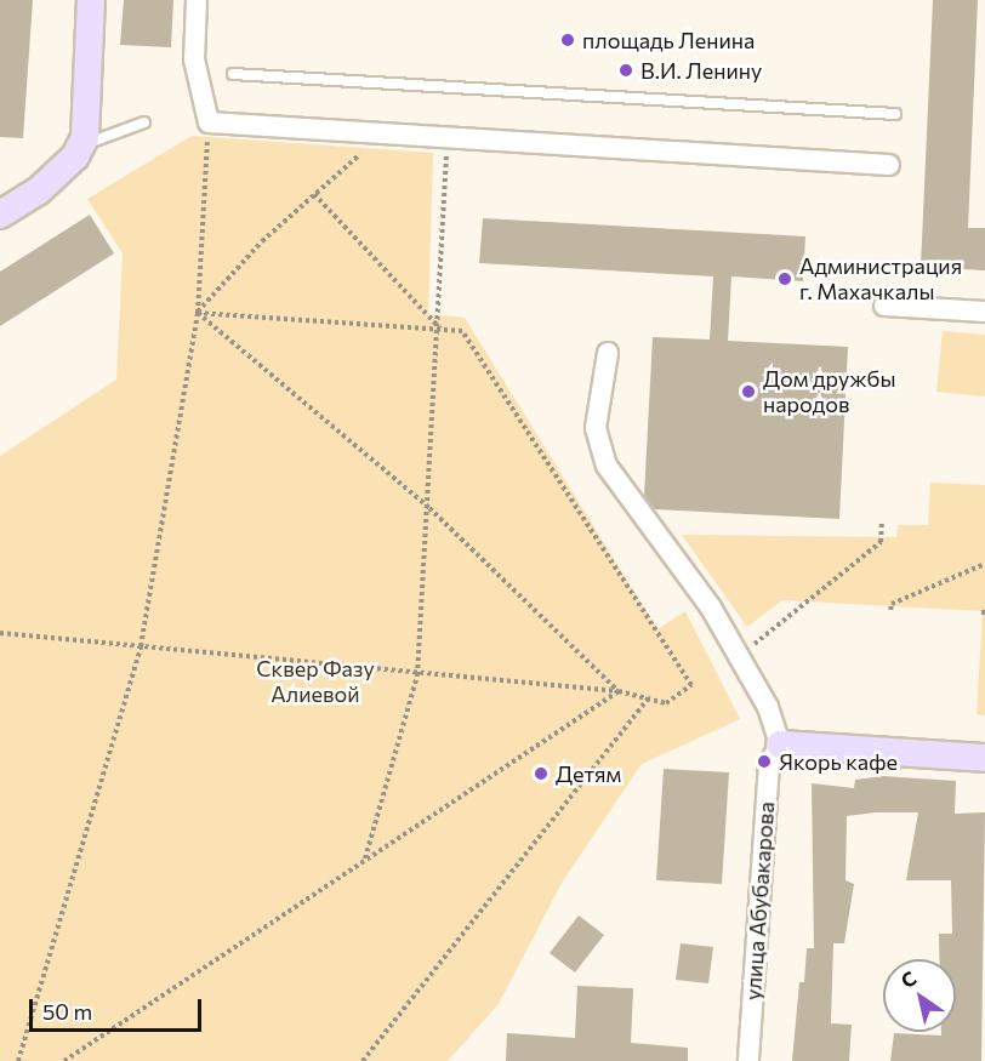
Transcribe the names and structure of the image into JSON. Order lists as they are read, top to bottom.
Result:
{
  "streets": {
    "street": ["улица Абубакарова"]
  },
  "parks": ["Сквер Фазу Алиевой"],
  "places": [
    "площадь Ленина",
    "В.И. Ленину",
    "Администрация г. Махачкалы",
    "Дом дружбы народов",
    "Якорь кафе",
    "Детям"
  ],
  "scale_bar": "50 m",
  "north": "top left"
}
